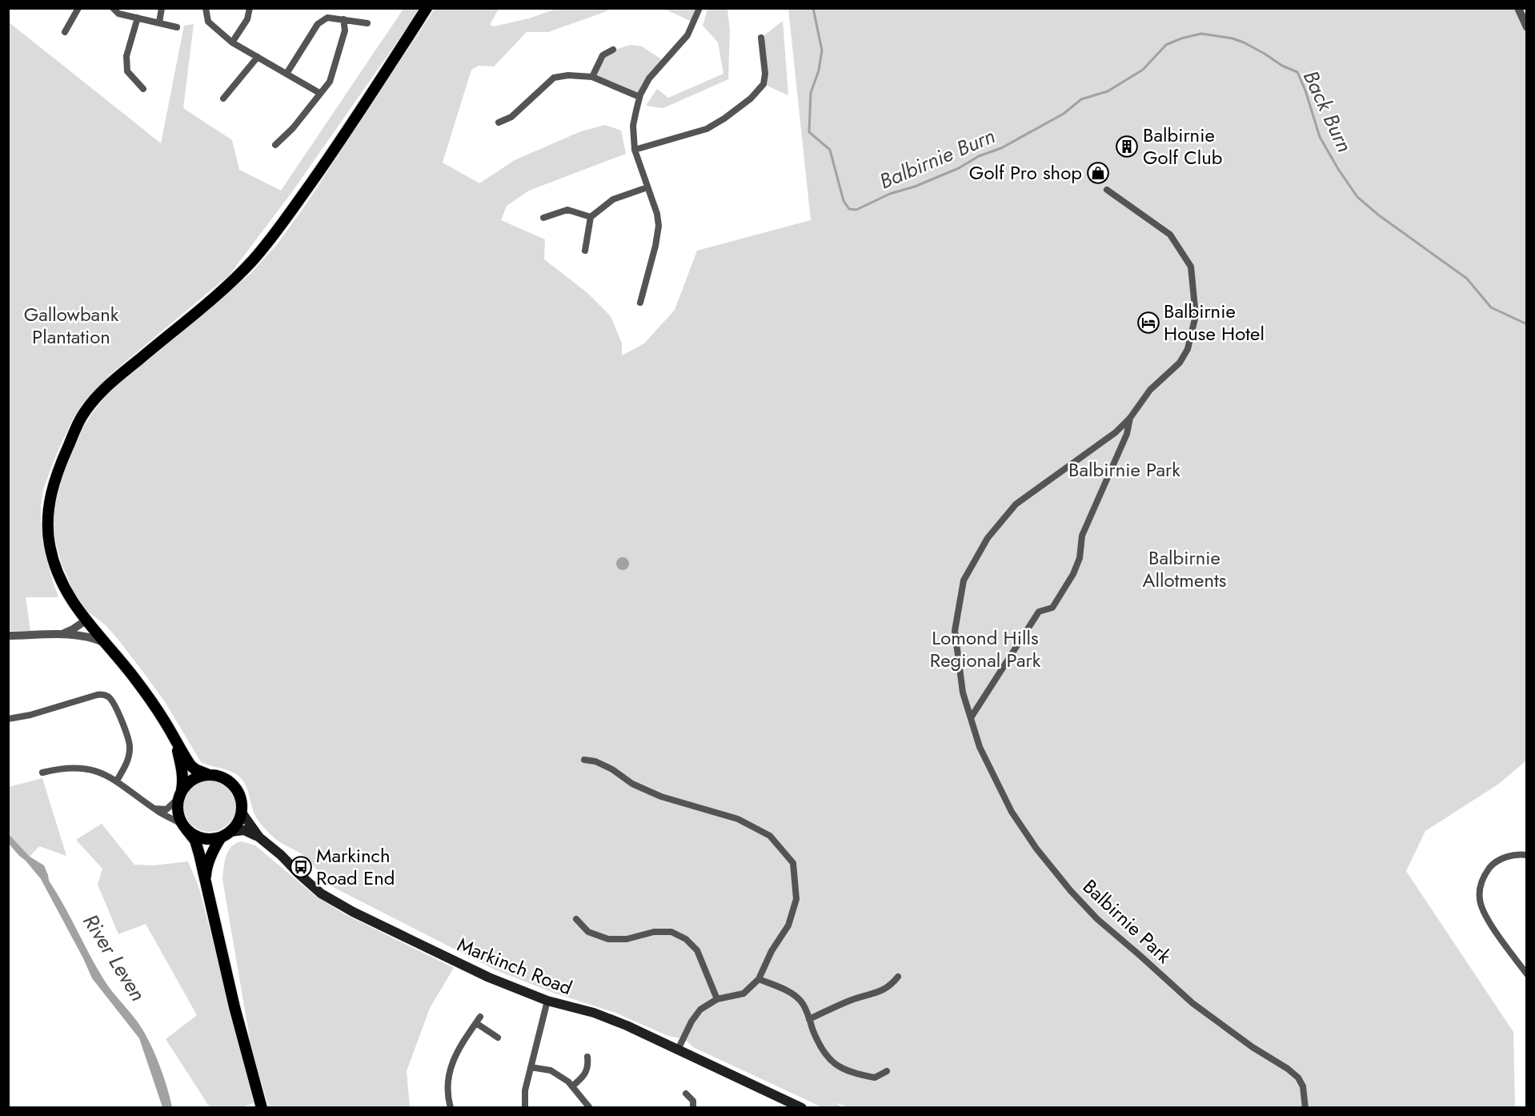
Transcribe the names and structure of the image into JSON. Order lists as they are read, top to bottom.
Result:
{
  "streets": {
    "main road": ["Markinch Road"],
    "street": ["Balbirnie Park"]
  },
  "water": ["Back Burn", "Balbirnie Burn", "River Leven"],
  "parks": [
    "Gallowbank Plantation",
    "Balbirnie Park",
    "Balbirnie Allotments",
    "Lomond Hills Regional Park"
  ],
  "places": {
    "building": ["Balbirnie Golf Club"],
    "shop": ["Golf Pro shop"],
    "hotel": ["Balbirnie House Hotel"],
    "bus stop": ["Markinch Road End"]
  }
}
